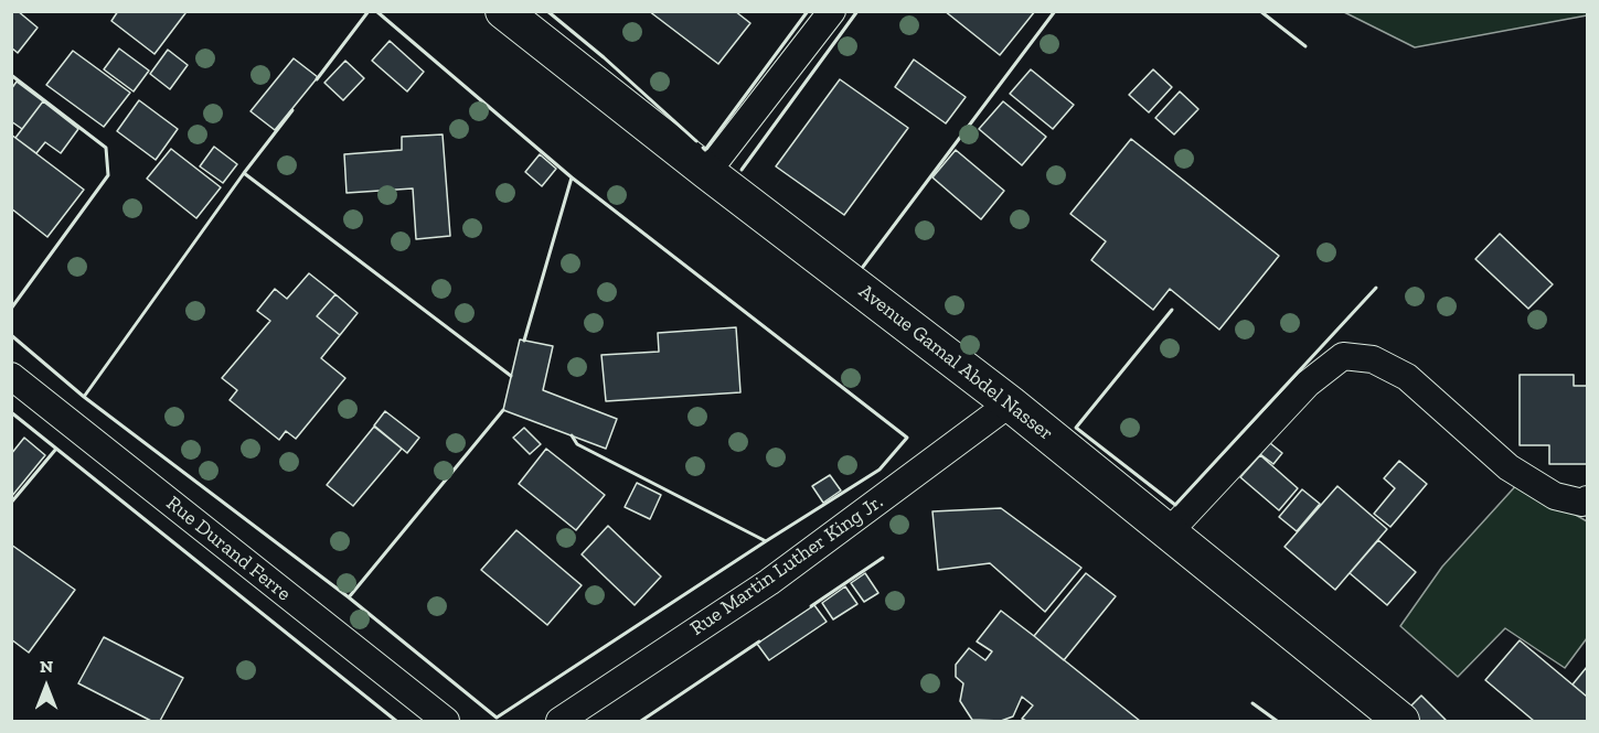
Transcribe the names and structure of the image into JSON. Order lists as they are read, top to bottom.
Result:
{
  "streets": {
    "street": ["Avenue Gamal Abdel Nasser", "Rue Durand Ferre", "Rue Martin Luther King Jr."]
  },
  "crossings": [
    ["Avenue Gamal Abdel Nasser", "Rue Martin Luther King Jr."]
  ],
  "north": "top"
}
